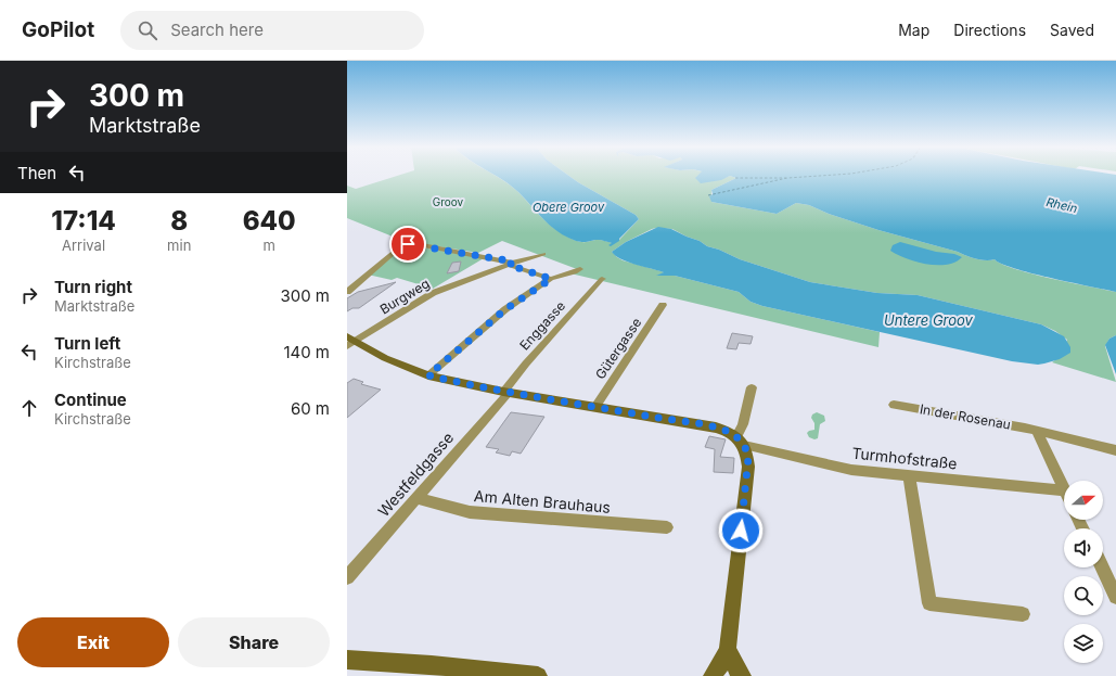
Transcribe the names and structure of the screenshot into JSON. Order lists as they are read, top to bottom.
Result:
{
  "streets": {
    "street": [
      "Burgweg",
      "Enggasse",
      "Gütergasse",
      "In der Rosenau",
      "Turmhofstraße",
      "Westfeldgasse",
      "Am Alten Brauhaus"
    ]
  },
  "crossings": [
    ["Enggasse", "Westfeldgasse"],
    ["Westfeldgasse", "Am Alten Brauhaus"]
  ],
  "water": ["Rhein", "Obere Groov", "Untere Groov"],
  "parks": ["Groov"],
  "north": "right",
  "page": {
    "header": "GoPilot",
    "search": "Search here",
    "nav": ["Map", "Directions", "Saved"],
    "turn": ["300 m", "Marktstraße"],
    "then": "Then",
    "eta": [
      "17:14",
      "Arrival",
      "8",
      "min",
      "640",
      "m"
    ],
    "list": [
      {
        "name": "Turn right",
        "note": "Marktstraße",
        "value": "300 m"
      },
      {
        "name": "Turn left",
        "note": "Kirchstraße",
        "value": "140 m"
      },
      {
        "name": "Continue",
        "note": "Kirchstraße",
        "value": "60 m"
      }
    ],
    "buttons": ["Exit", "Share"]
  }
}
